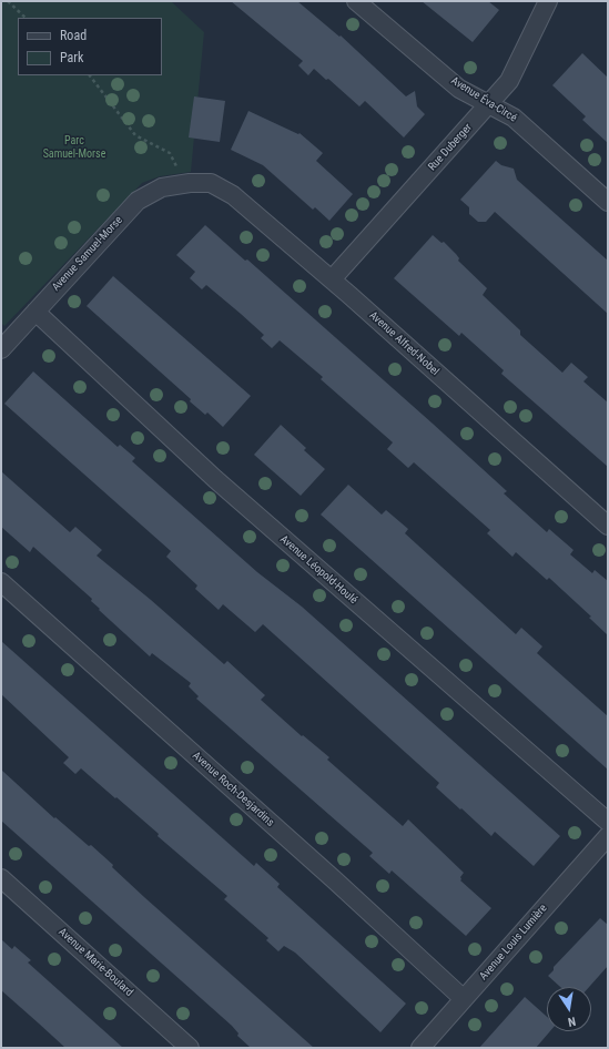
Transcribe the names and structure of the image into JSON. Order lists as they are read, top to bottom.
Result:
{
  "streets": {
    "street": [
      "Avenue Éva-Circé",
      "Rue Duberger",
      "Avenue Samuel-Morse",
      "Avenue Alfred-Nobel",
      "Avenue Léopold-Houlé",
      "Avenue Roch-Desjardins",
      "Avenue Louis Lumière",
      "Avenue Marie-Boulard"
    ]
  },
  "crossings": [
    ["Avenue Éva-Circé", "Rue Duberger"],
    ["Rue Duberger", "Avenue Alfred-Nobel"],
    ["Avenue Samuel-Morse", "Avenue Alfred-Nobel"],
    ["Avenue Samuel-Morse", "Avenue Léopold-Houlé"],
    ["Avenue Roch-Desjardins", "Avenue Louis Lumière"]
  ],
  "parks": ["Parc Samuel-Morse"],
  "legend": ["Road", "Park"],
  "north": "bottom"
}
